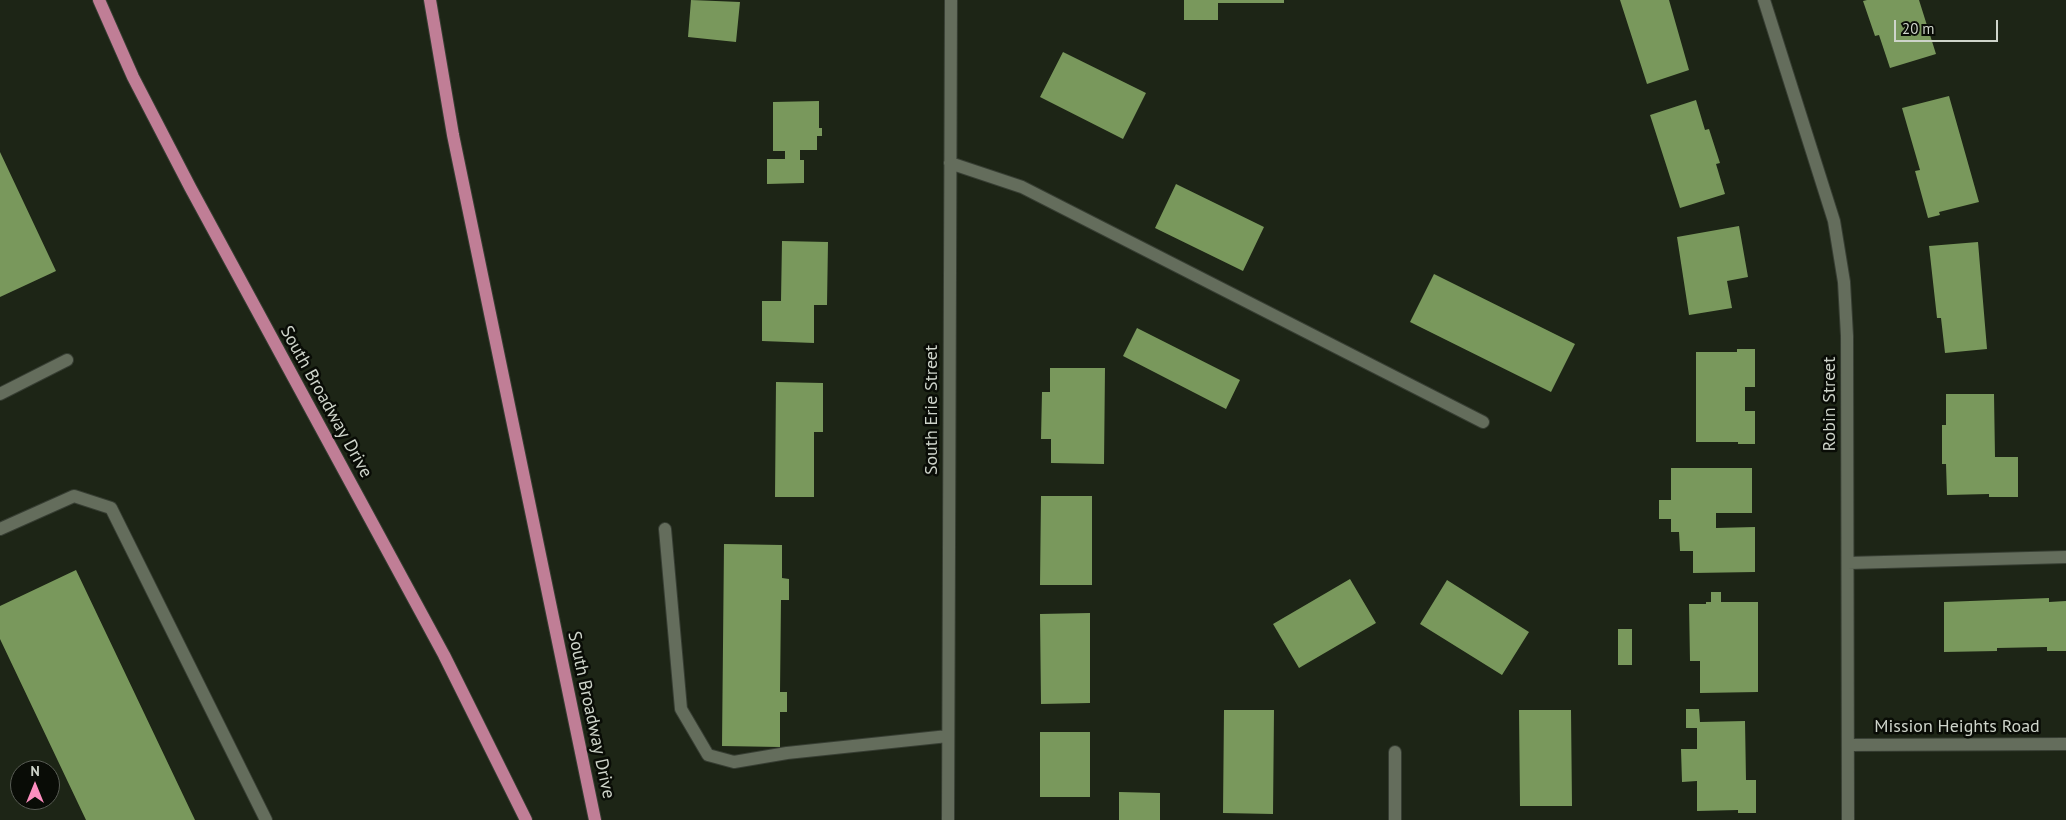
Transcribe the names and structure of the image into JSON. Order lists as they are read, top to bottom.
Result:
{
  "streets": {
    "main road": ["South Broadway Drive"],
    "street": ["Robin Street", "South Erie Street", "Mission Heights Road"]
  },
  "crossings": [
    ["Robin Street", "Mission Heights Road"]
  ],
  "scale_bar": "20 m",
  "north": "top"
}
